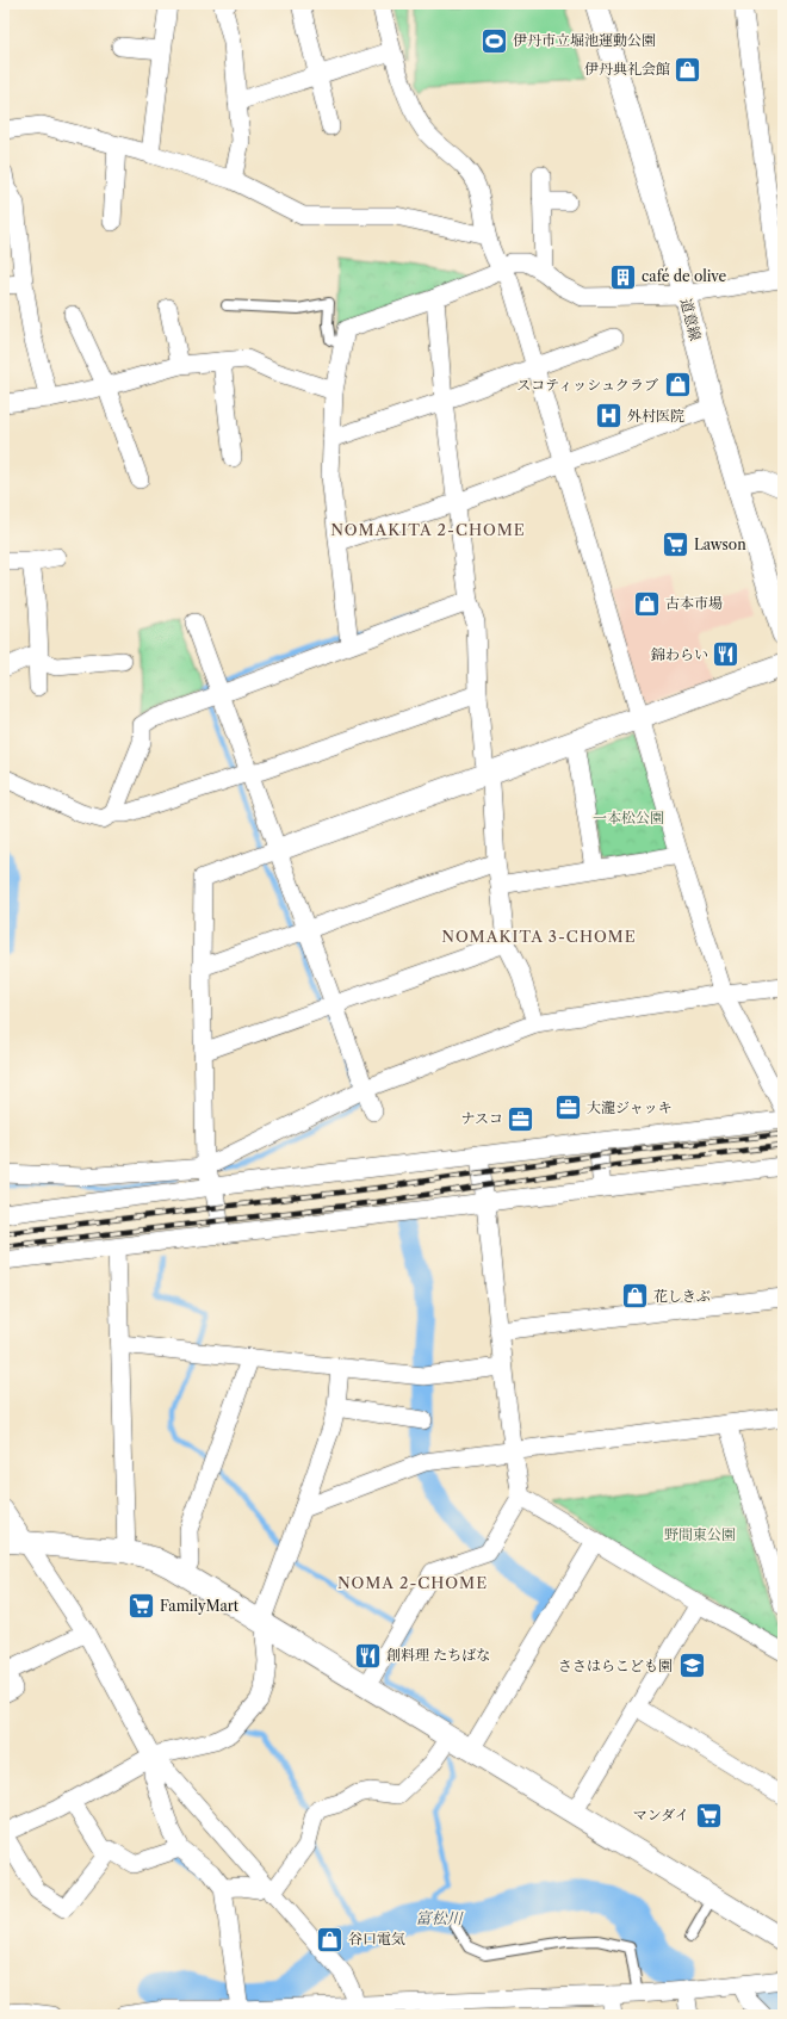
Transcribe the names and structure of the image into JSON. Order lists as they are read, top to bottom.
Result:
{
  "streets": {
    "street": ["道意線"]
  },
  "districts": ["NOMAKITA 2-CHOME", "NOMAKITA 3-CHOME", "NOMA 2-CHOME"],
  "water": ["富松川"],
  "parks": ["一本松公園", "野間東公園"],
  "places": {
    "sports": ["伊丹市立堀池運動公園"],
    "shop": [
      "伊丹典礼会館",
      "スコティッシュクラブ",
      "古本市場",
      "花しきぶ",
      "谷口電気"
    ],
    "building": ["café de olive"],
    "hospital": ["外村医院"],
    "supermarket": ["Lawson", "FamilyMart", "マンダイ"],
    "restaurant": ["錦わらい", "創料理 たちばな"],
    "office": ["大瀧ジャッキ", "ナスコ"],
    "school or university": ["ささはらこども園"]
  }
}
